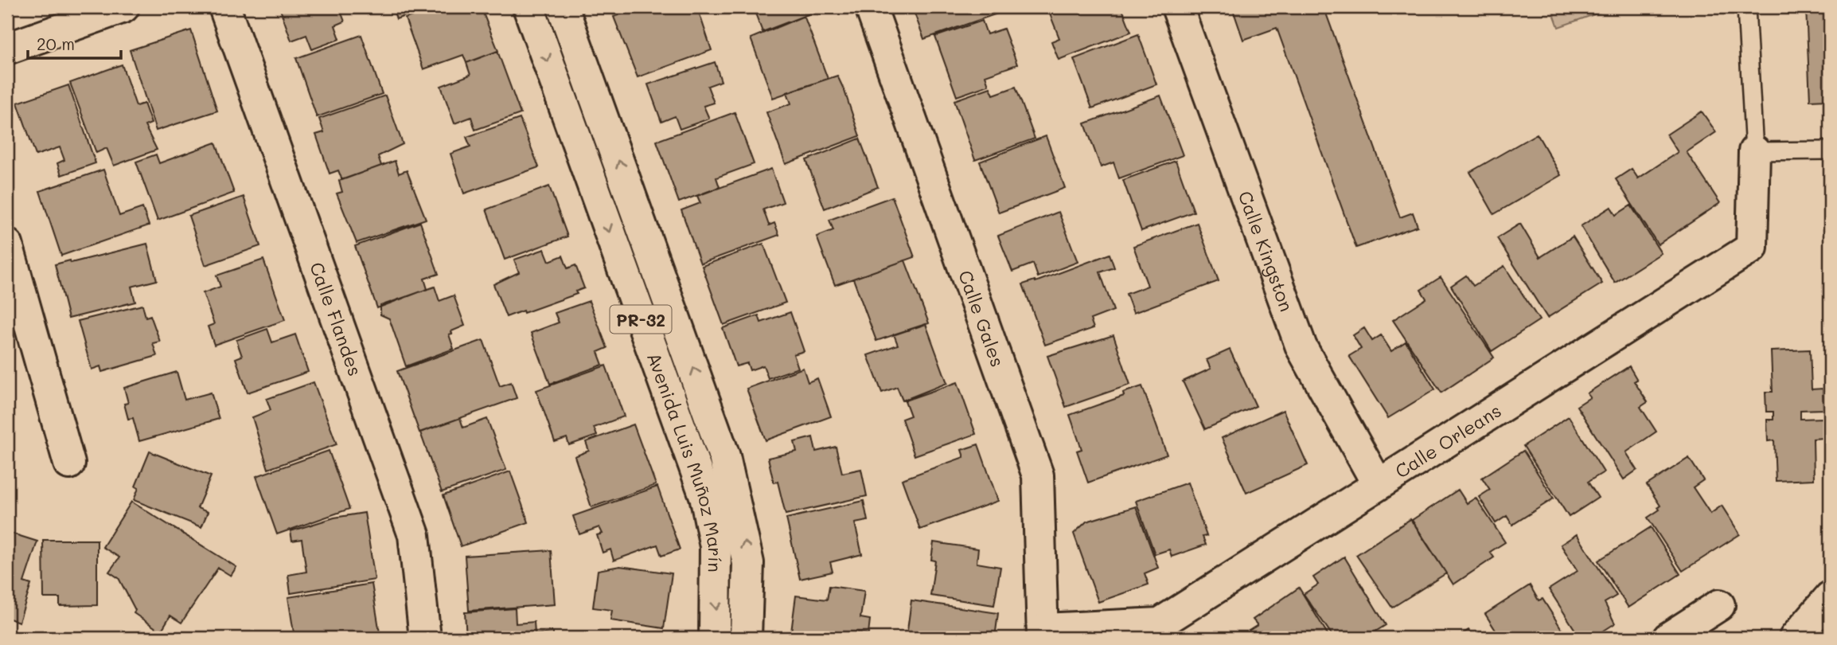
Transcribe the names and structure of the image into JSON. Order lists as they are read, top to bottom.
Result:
{
  "streets": {
    "main road": [
      "Calle Kingston",
      "Calle Gales",
      "PR-32",
      "Calle Flandes",
      "Calle Orleans",
      "Avenida Luis Muñoz Marín"
    ]
  },
  "crossings": [
    ["Calle Kingston", "Calle Orleans"],
    ["Calle Gales", "Calle Orleans"]
  ],
  "scale_bar": "20 m"
}
